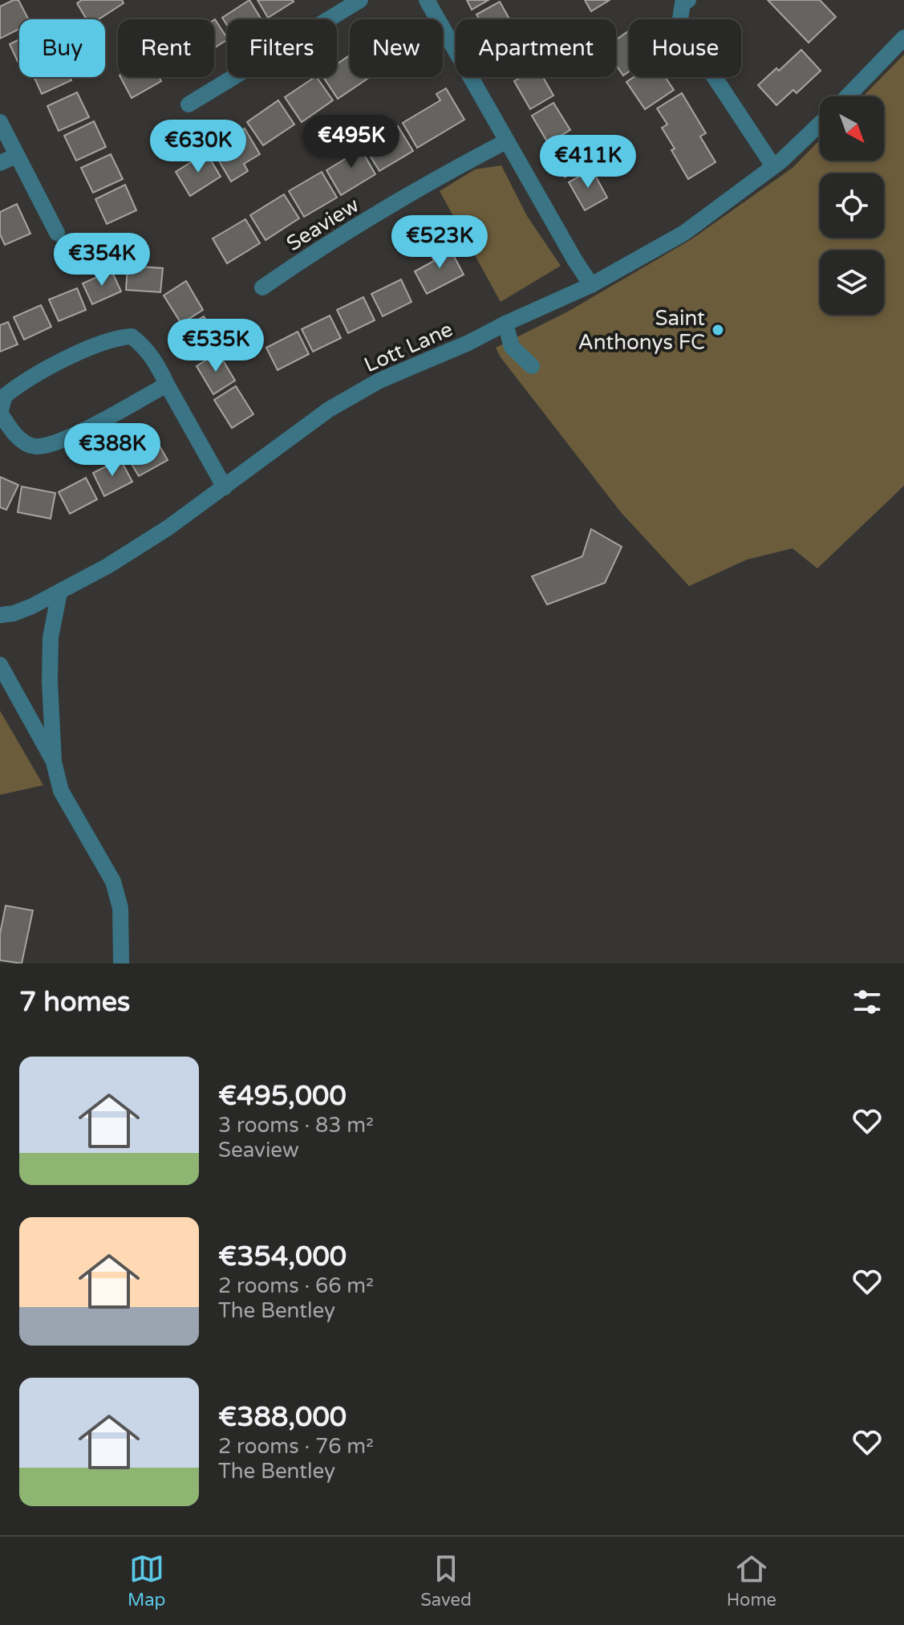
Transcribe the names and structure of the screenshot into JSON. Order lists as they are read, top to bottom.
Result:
{
  "streets": {
    "street": ["Seaview", "Lott Lane"]
  },
  "places": ["Saint Anthonys FC"],
  "north": "bottom right",
  "page": {
    "chip": [
      "Buy",
      "Rent",
      "Filters",
      "New",
      "Apartment",
      "House"
    ],
    "price": [
      "€495K",
      "€630K",
      "€411K",
      "€523K",
      "€354K",
      "€535K",
      "€388K"
    ],
    "heading": "7 homes",
    "list": [
      {
        "name": "€495,000",
        "note": "3 rooms · 83 m² · Seaview"
      },
      {
        "name": "€354,000",
        "note": "2 rooms · 66 m² · The Bentley"
      },
      {
        "name": "€388,000",
        "note": "2 rooms · 76 m² · The Bentley"
      }
    ],
    "tabs": ["Map", "Saved", "Home"]
  }
}
